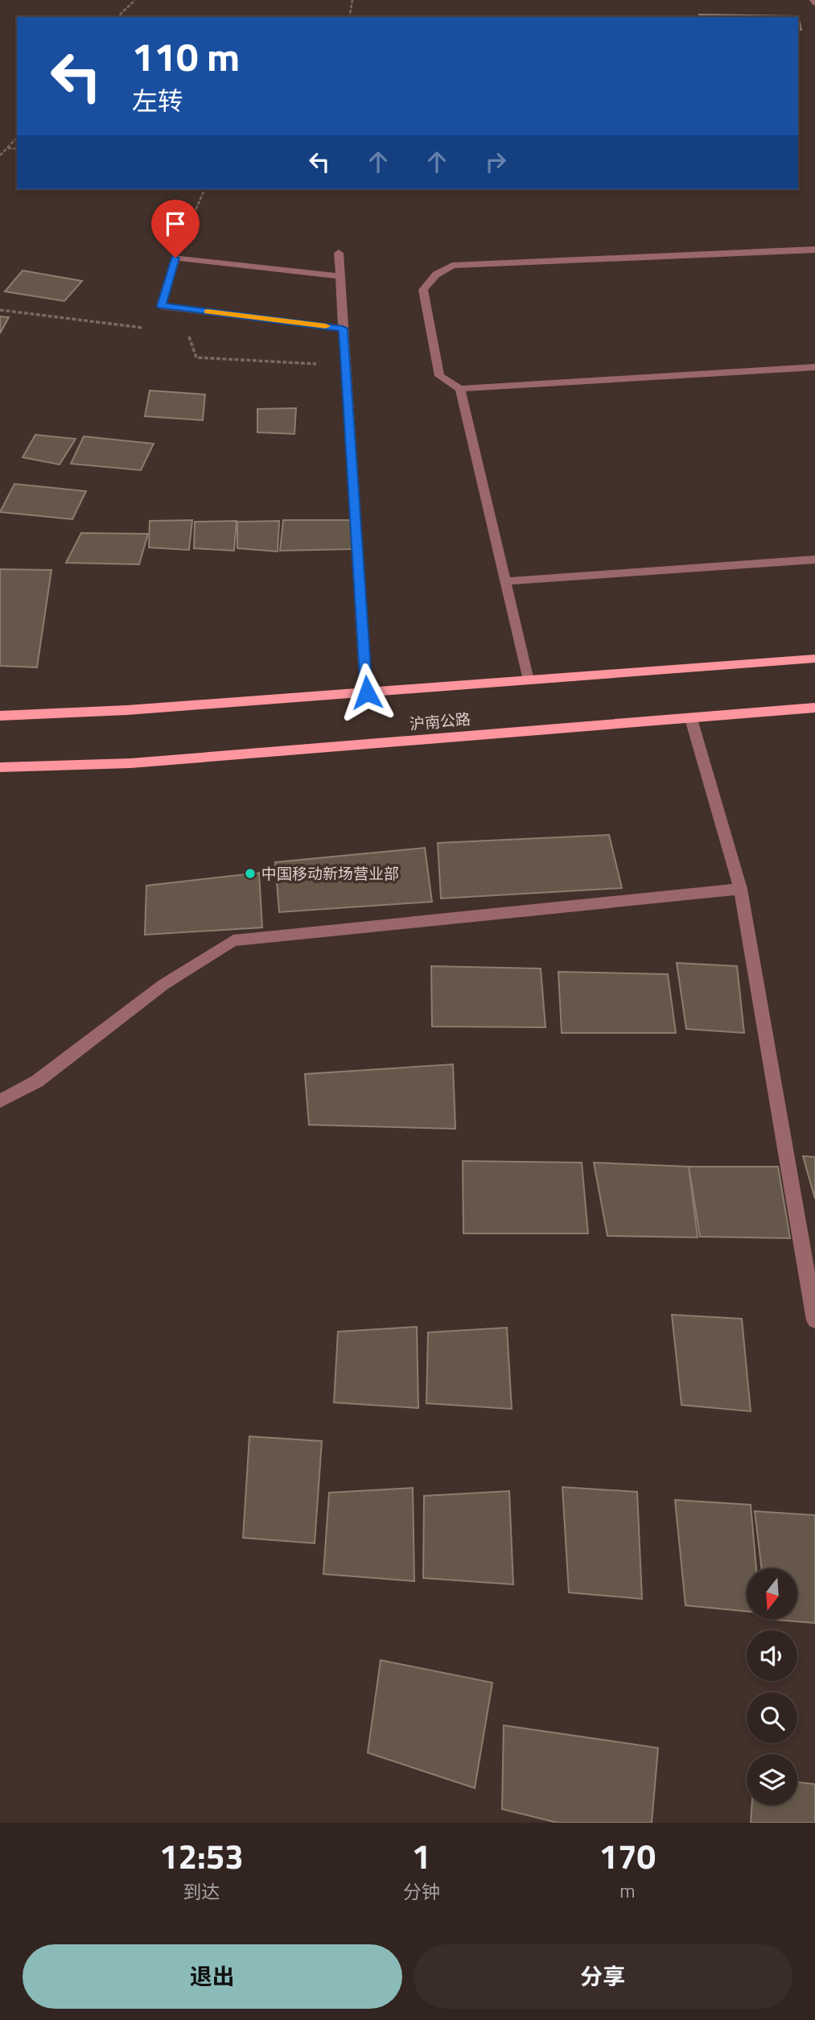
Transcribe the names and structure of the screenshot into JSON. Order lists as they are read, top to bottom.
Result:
{
  "streets": {
    "main road": ["沪南公路"]
  },
  "places": ["中国移动新场营业部"],
  "north": "bottom",
  "page": {
    "turn": ["110 m", "左转"],
    "eta": [
      "12:53",
      "到达",
      "1",
      "分钟",
      "170",
      "m"
    ],
    "buttons": ["退出", "分享"]
  }
}
